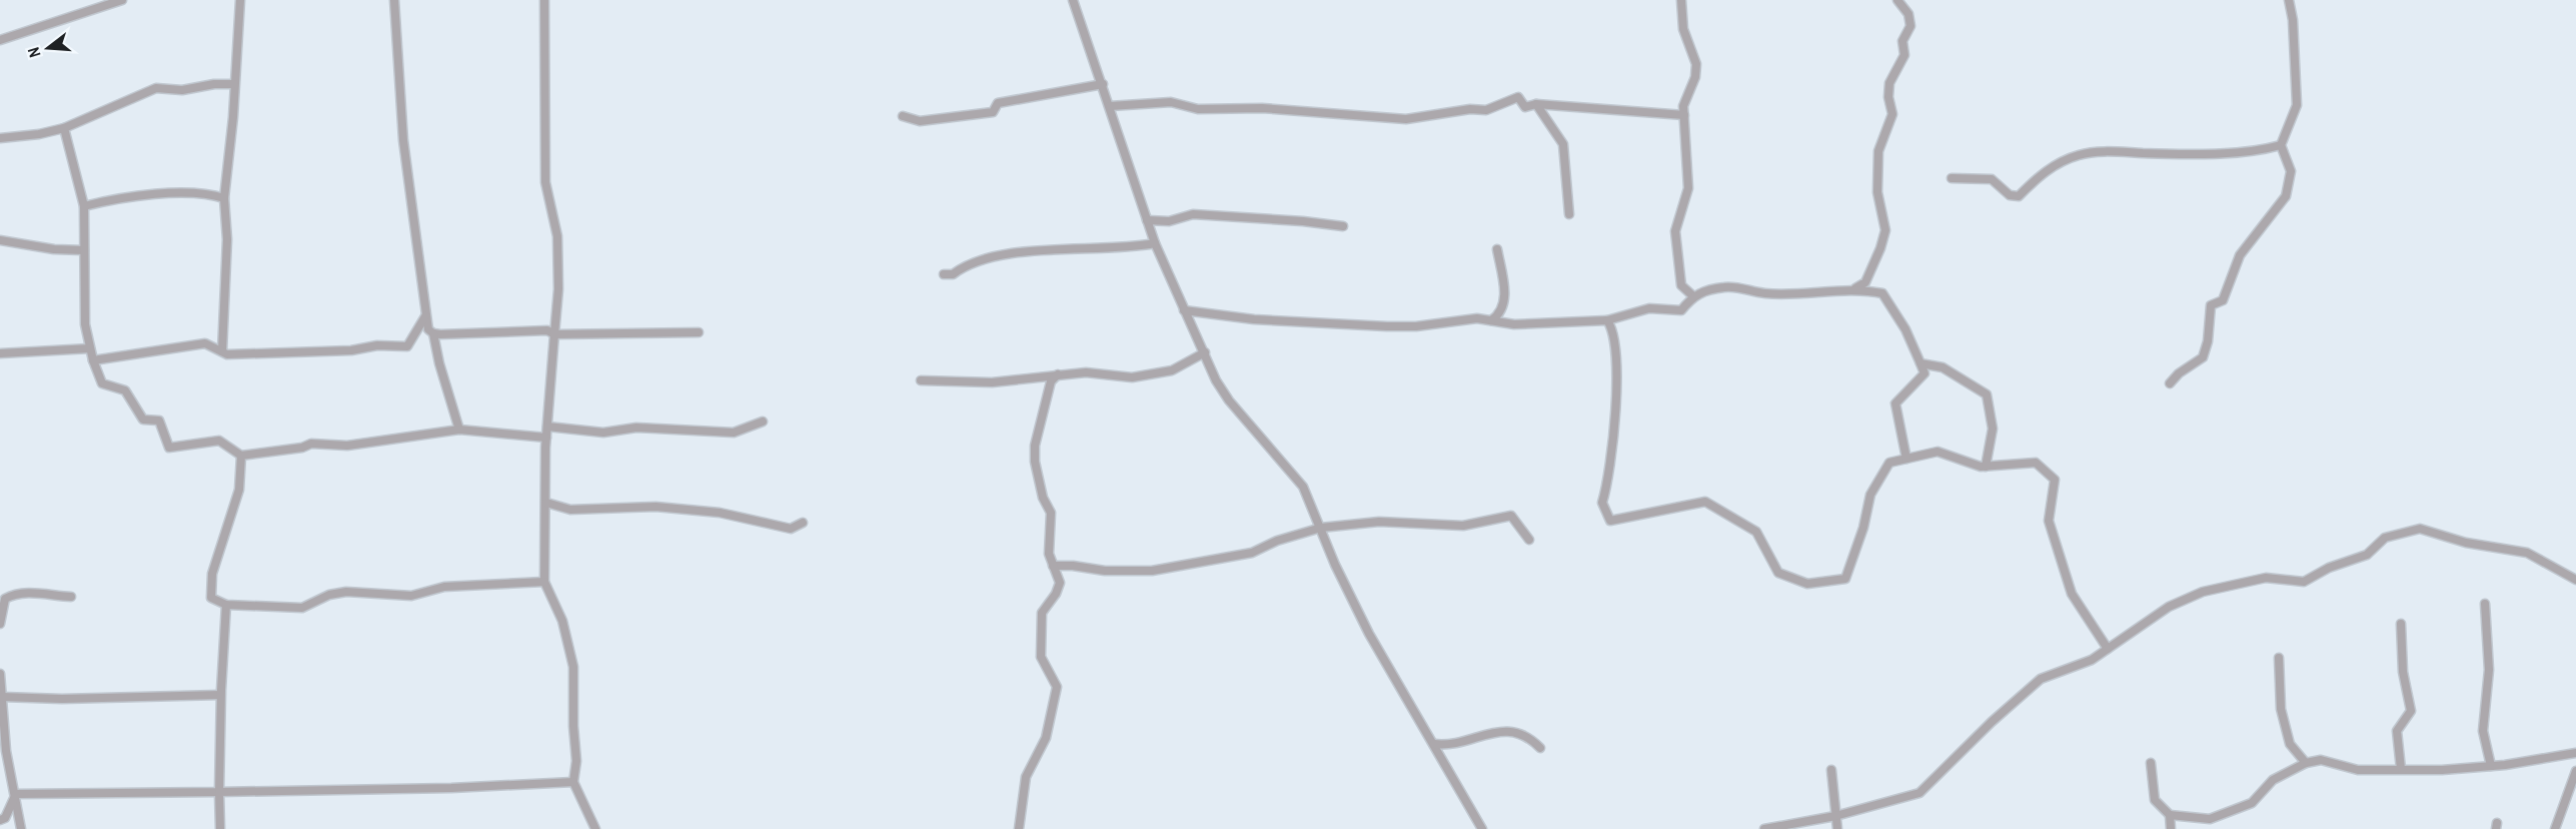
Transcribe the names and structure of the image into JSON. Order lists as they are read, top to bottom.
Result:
{
  "north": "left"
}
